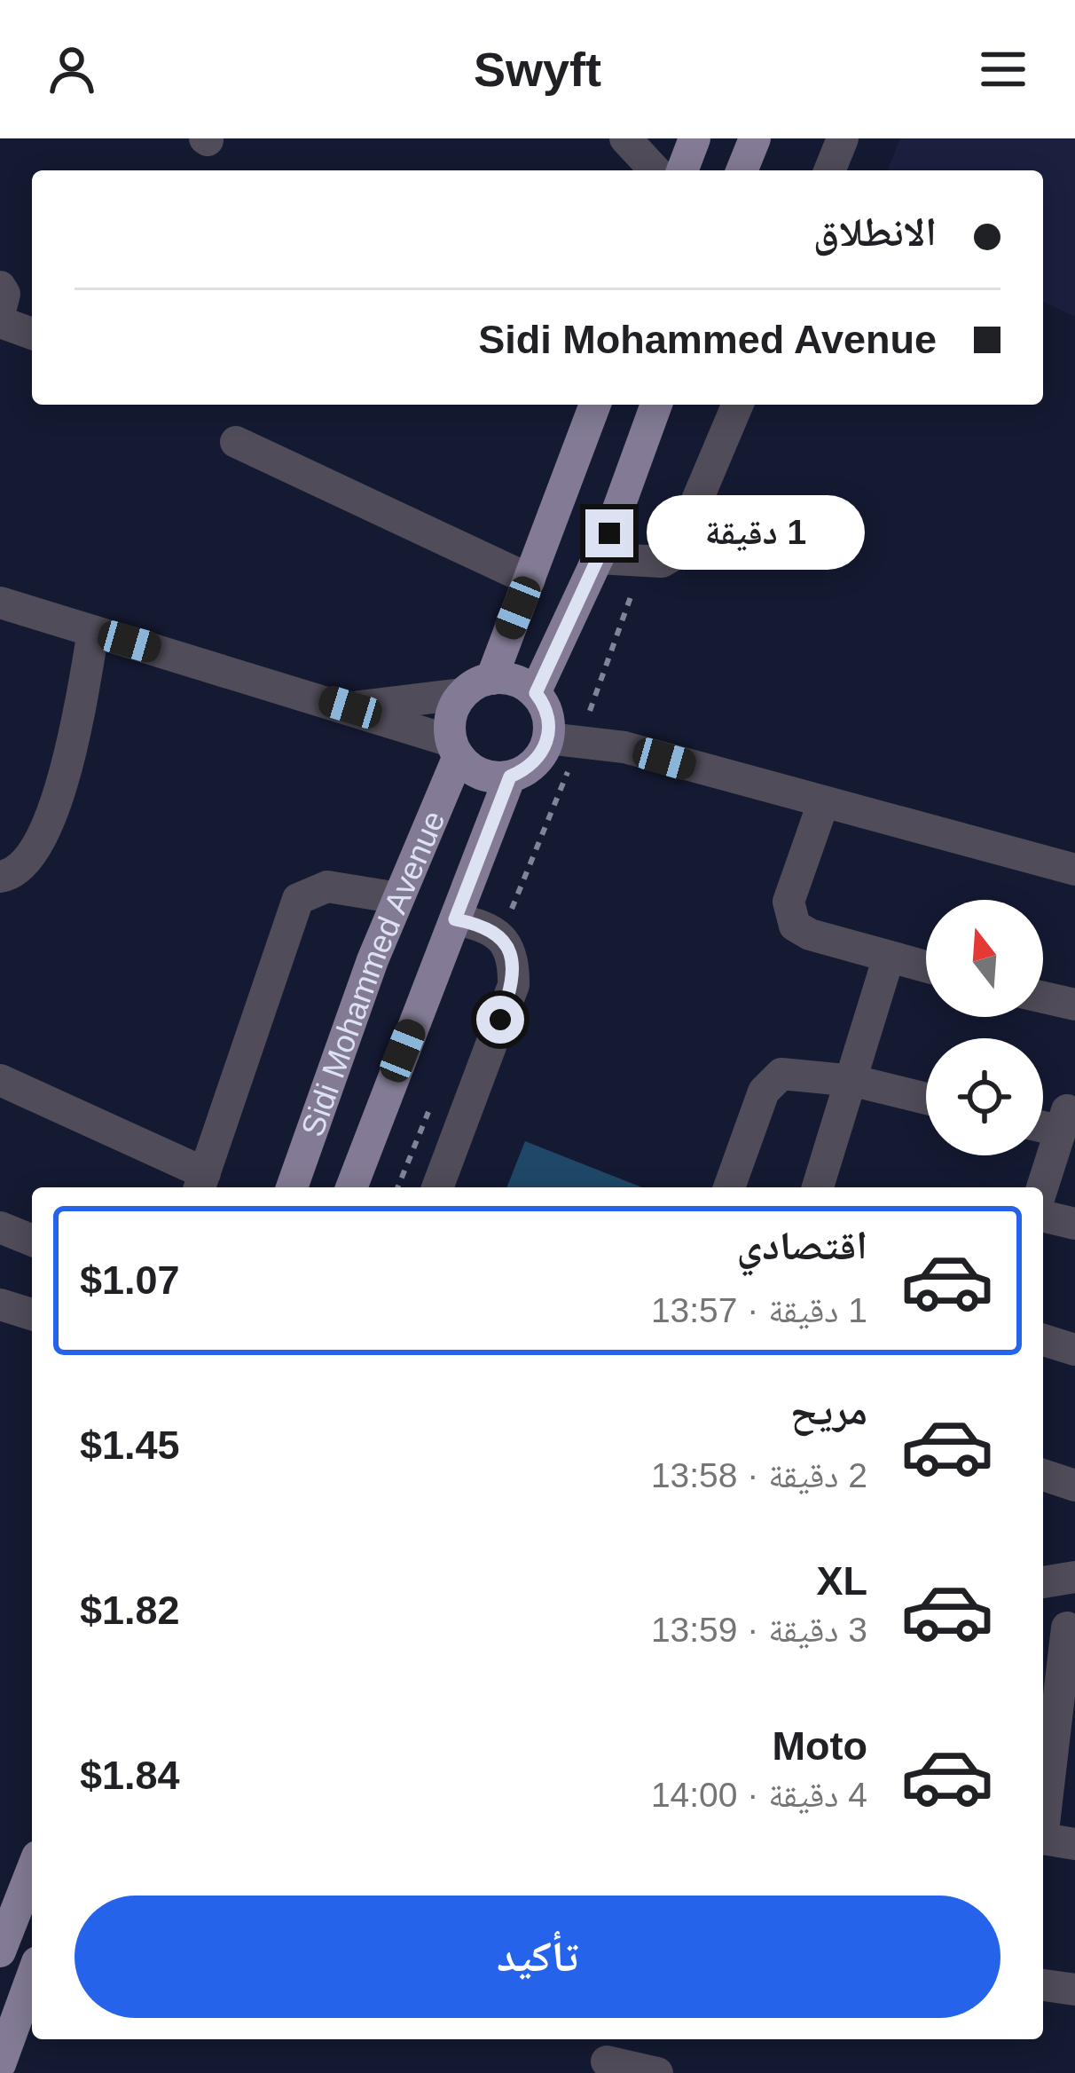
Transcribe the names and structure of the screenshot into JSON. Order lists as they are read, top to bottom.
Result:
{
  "streets": {
    "main road": ["Sidi Mohammed Avenue"]
  },
  "north": "top",
  "page": {
    "header": "Swyft",
    "banner": ["الانطلاق", "Sidi Mohammed Avenue"],
    "bubble": "1 دقيقة",
    "list": [
      {
        "name": "اقتصادي",
        "note": "1 دقيقة · 13:57",
        "value": "$1.07"
      },
      {
        "name": "مريح",
        "note": "2 دقيقة · 13:58",
        "value": "$1.45"
      },
      {
        "name": "XL",
        "note": "3 دقيقة · 13:59",
        "value": "$1.82"
      },
      {
        "name": "Moto",
        "note": "4 دقيقة · 14:00",
        "value": "$1.84"
      }
    ],
    "buttons": "تأكيد"
  }
}
